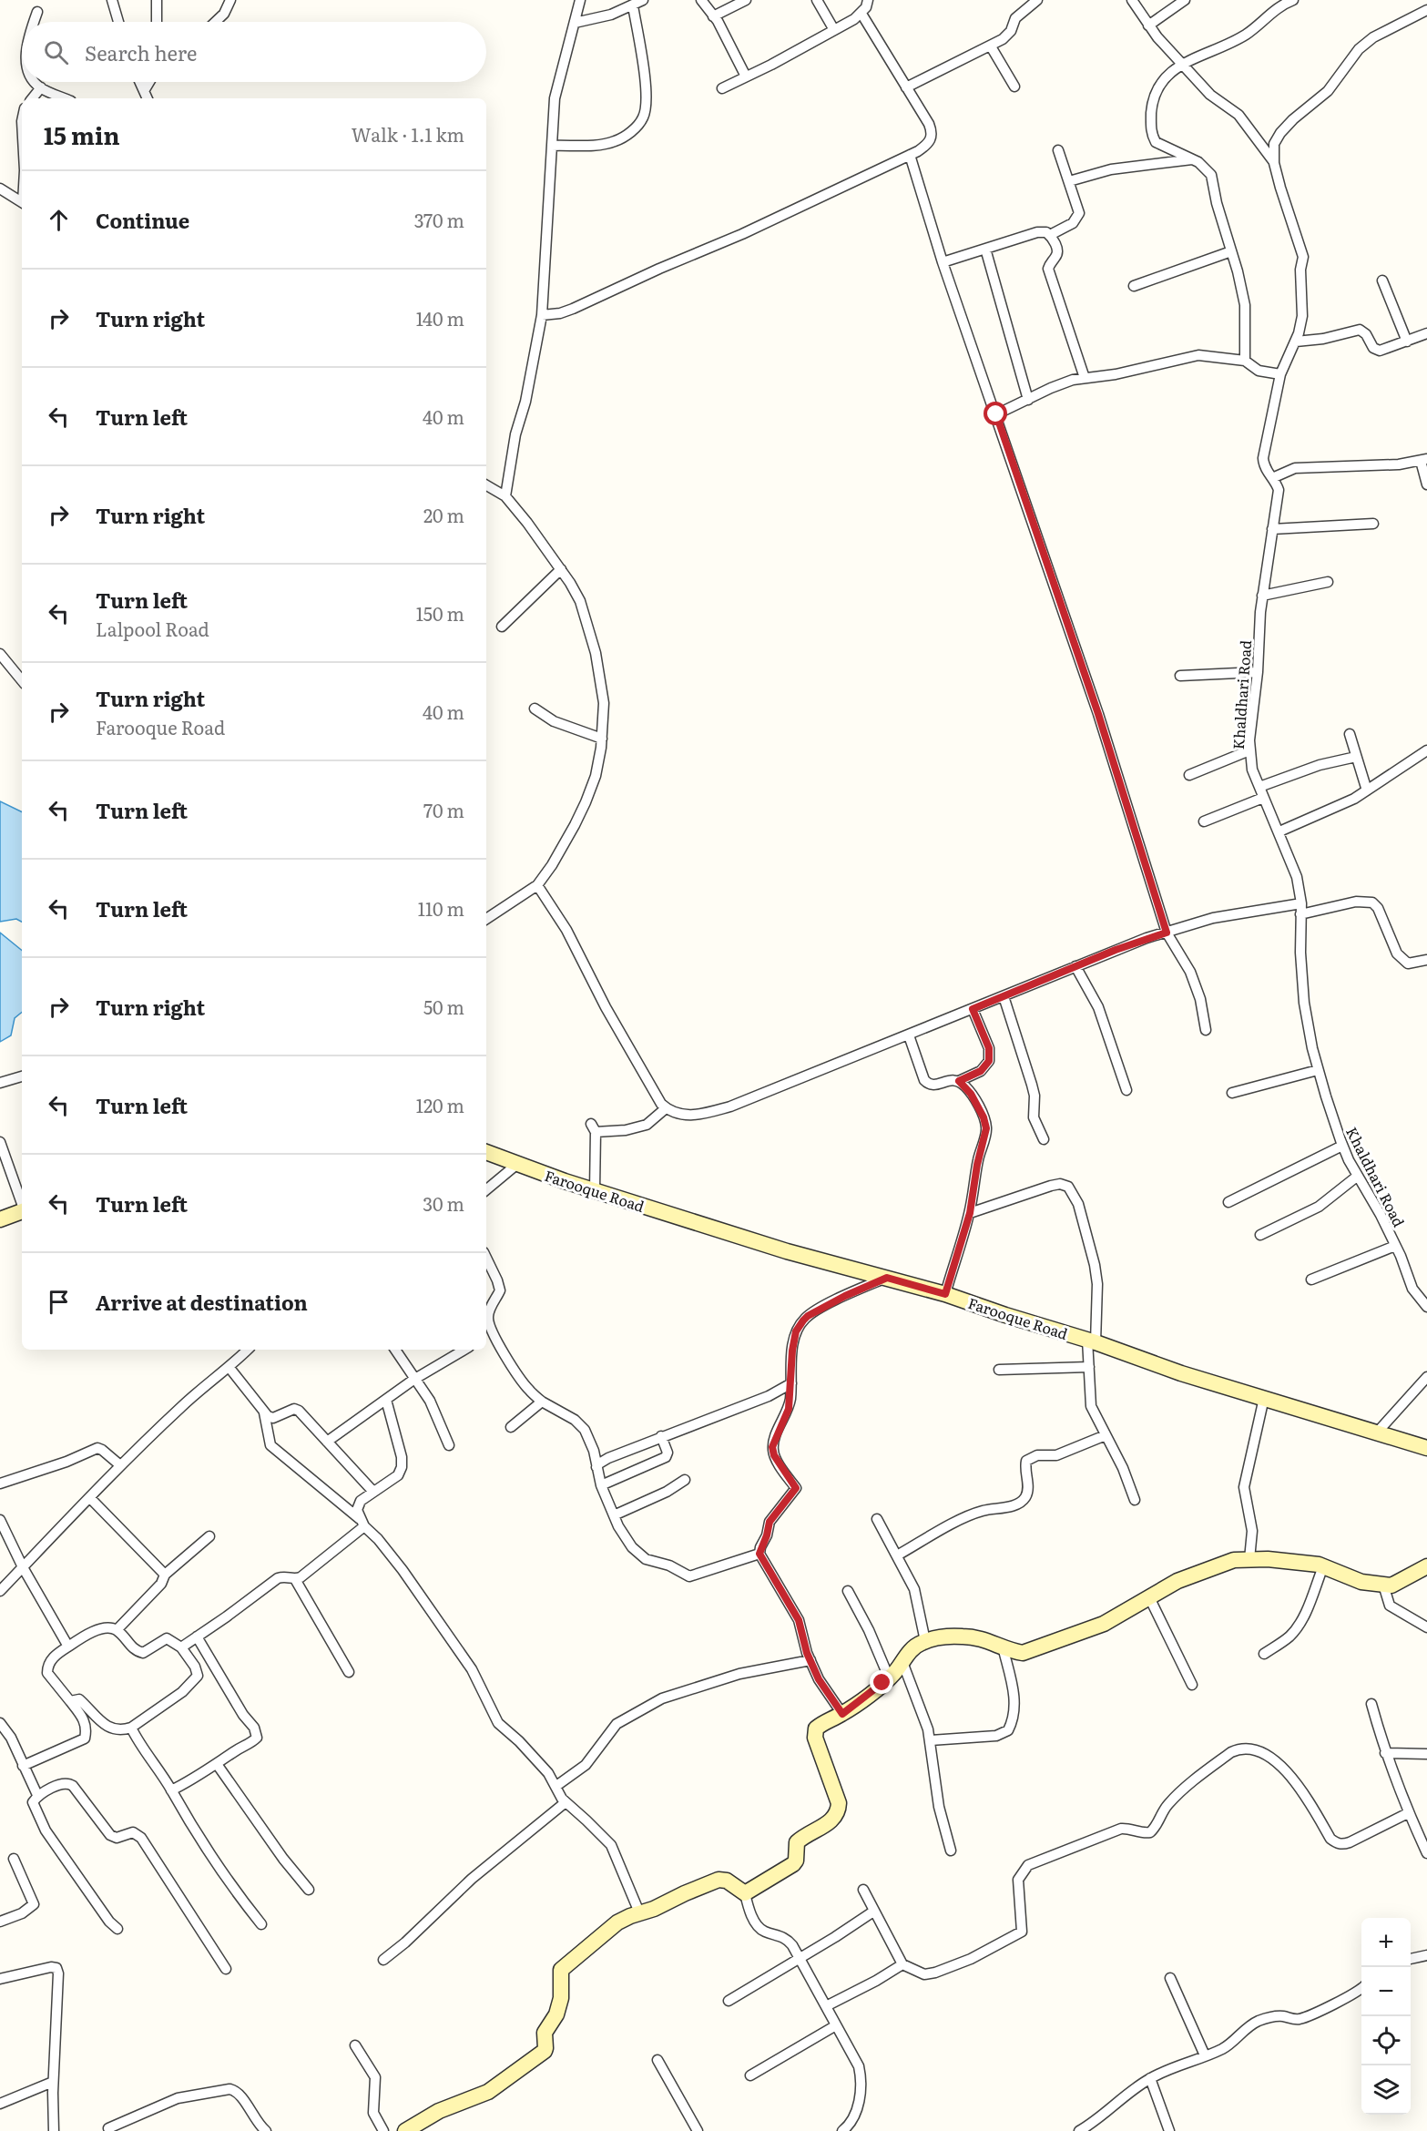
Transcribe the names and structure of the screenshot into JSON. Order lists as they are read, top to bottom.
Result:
{
  "streets": {
    "street": ["Khaldhari Road", "Farooque Road"]
  },
  "page": {
    "search": "Search here",
    "heading": ["15 min", "Walk · 1.1 km"],
    "list": [
      ["Continue", "370 m"],
      ["Turn right", "140 m"],
      ["Turn left", "40 m"],
      ["Turn right", "20 m"],
      ["Turn left", "Lalpool Road", "150 m"],
      ["Turn right", "Farooque Road", "40 m"],
      ["Turn left", "70 m"],
      ["Turn left", "110 m"],
      ["Turn right", "50 m"],
      ["Turn left", "120 m"],
      ["Turn left", "30 m"],
      "Arrive at destination"
    ],
    "map_buttons": ["+", "−"]
  }
}
